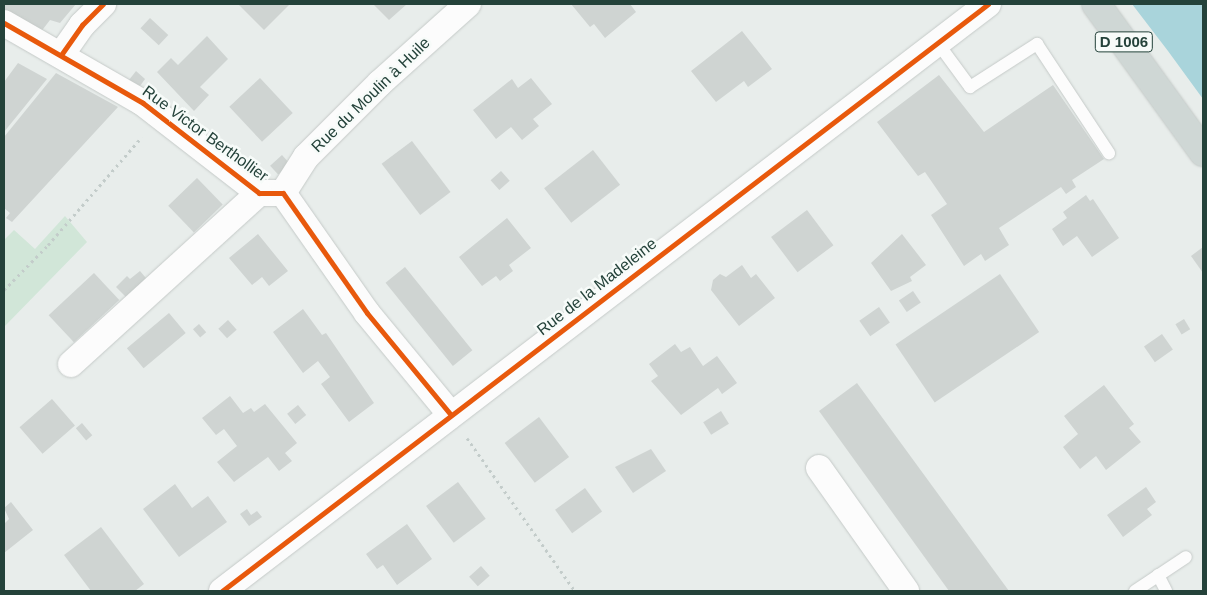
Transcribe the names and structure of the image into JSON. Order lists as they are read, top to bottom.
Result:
{
  "streets": {
    "main road": ["D 1006"],
    "street": ["Rue du Moulin à Huile", "Rue Victor Berthollier", "Rue de la Madeleine"]
  },
  "crossings": [
    ["Rue du Moulin à Huile", "Rue Victor Berthollier"],
    ["Rue Victor Berthollier", "Rue de la Madeleine"]
  ]
}
